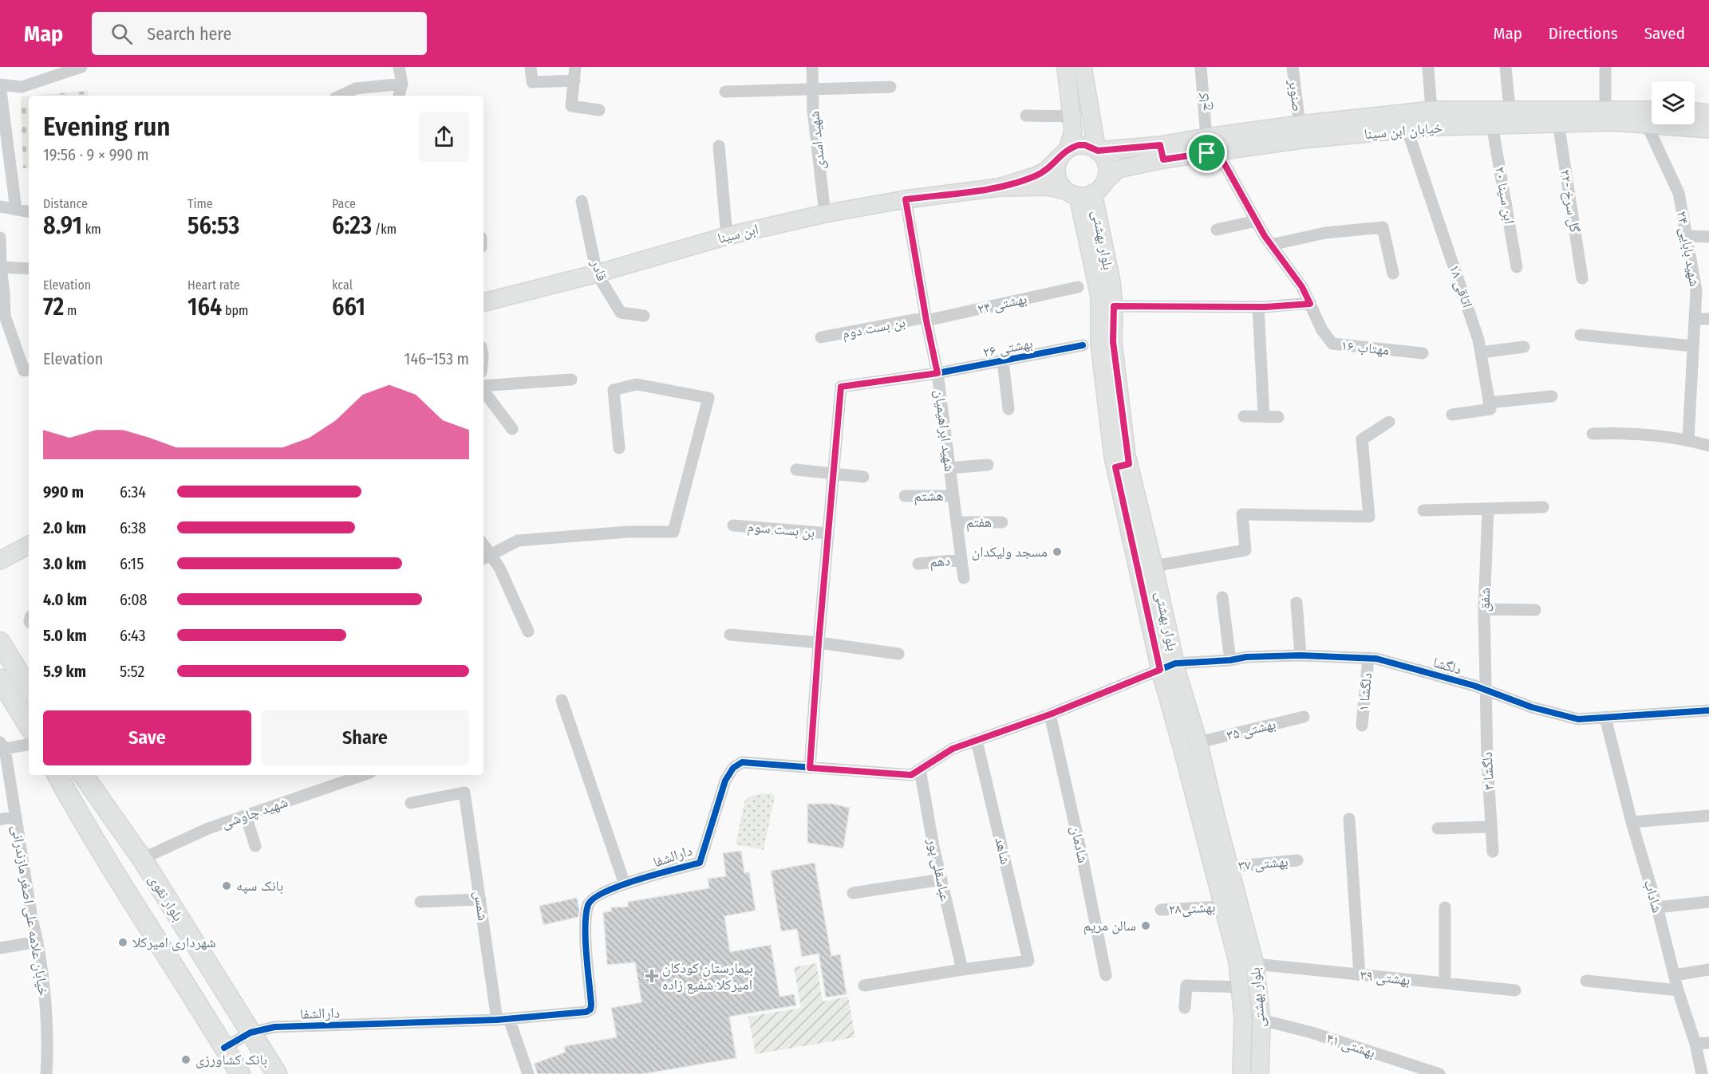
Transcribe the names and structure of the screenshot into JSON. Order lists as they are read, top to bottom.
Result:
{
  "streets": {
    "main road": [
      "خیابان ابن سینا",
      "ابن سینا",
      "بلوار بهشتی",
      "بلوار نقوی"
    ],
    "street": [
      "صنوبر",
      "کاج",
      "شهید اسدی",
      "ابن سینا ۲۰",
      "گل سرخ -۲۲",
      "شهید بابایی ۲۴",
      "قادر",
      "اتاقی ۱۸",
      "بهشتی ۲۴",
      "بن بست دوم",
      "بهشتی ۲۶",
      "مهتاب ۱۶",
      "شهید ابراهیمیان",
      "هشتم",
      "هفتم",
      "بن بست سوم",
      "دهم",
      "شفق",
      "دلگشا",
      "دلگشا ۱",
      "بهشتی ۳۵",
      "دلگشا ۳",
      "شهید چاوشی",
      "شادمان",
      "شاهد",
      "دارالشفا",
      "بهشتی ٣٧",
      "عباسقلی پور",
      "شاداب",
      "شمس",
      "بهشتی۲۸",
      "خیابان علامه علی اصغر مازندرانی",
      "بهشتی ۳۹",
      "بهشتی ۴۱"
    ]
  },
  "crossings": [
    ["صنوبر", "خیابان ابن سینا"],
    ["کاج", "خیابان ابن سینا"],
    ["خیابان ابن سینا", "ابن سینا ۲۰"],
    ["خیابان ابن سینا", "گل سرخ -۲۲"],
    ["خیابان ابن سینا", "بلوار بهشتی"],
    ["خیابان ابن سینا", "شهید بابایی ۲۴"],
    ["خیابان ابن سینا", "اتاقی ۱۸"],
    ["خیابان ابن سینا", "مهتاب ۱۶"],
    ["شهید اسدی", "ابن سینا"],
    ["ابن سینا", "قادر"],
    ["ابن سینا", "شهید ابراهیمیان"],
    ["بلوار بهشتی", "دلگشا"],
    ["بلوار بهشتی", "بهشتی ۳۵"],
    ["بلوار بهشتی", "دارالشفا"],
    ["بلوار بهشتی", "بهشتی ٣٧"],
    ["بلوار بهشتی", "بهشتی۲۸"],
    ["بلوار بهشتی", "بهشتی ۳۹"],
    ["بلوار بهشتی", "بهشتی ۴۱"],
    ["بهشتی ۲۴", "بن بست دوم"],
    ["بهشتی ۲۴", "شهید ابراهیمیان"],
    ["بن بست دوم", "شهید ابراهیمیان"],
    ["بهشتی ۲۶", "شهید ابراهیمیان"],
    ["شهید ابراهیمیان", "هشتم"],
    ["شهید ابراهیمیان", "هفتم"],
    ["شهید ابراهیمیان", "دهم"],
    ["شفق", "دلگشا"],
    ["شفق", "دلگشا ۳"],
    ["دلگشا", "دلگشا ۱"],
    ["دلگشا", "دلگشا ۳"],
    ["دلگشا", "دارالشفا"],
    ["دلگشا", "شاداب"],
    ["شهید چاوشی", "بلوار نقوی"],
    ["شادمان", "دارالشفا"],
    ["شاهد", "دارالشفا"],
    ["شاهد", "عباسقلی پور"],
    ["دارالشفا", "عباسقلی پور"],
    ["دارالشفا", "بلوار نقوی"],
    ["دارالشفا", "شمس"]
  ],
  "places": {
    "other": [
      "مسجد ولیکدان",
      "بانک سپه",
      "سالن مریم",
      "شهرداری امیرکلا",
      "بانک کشاورزی"
    ],
    "health": ["بیمارستان کودکان امیرکلا شفیع زاده"]
  },
  "page": {
    "header": "Map",
    "search": "Search here",
    "nav": ["Map", "Directions", "Saved"],
    "heading": ["Evening run", "19:56 · 9 × 990 m"],
    "stats": [
      ["Distance", "8.91 km"],
      ["Time", "56:53"],
      ["Pace", "6:23 /km"],
      ["Elevation", "72 m"],
      ["Heart rate", "164 bpm"],
      ["kcal", "661"]
    ],
    "chart": ["Elevation", "146–153 m"],
    "list": [
      {
        "name": "990 m",
        "note": "6:34"
      },
      {
        "name": "2.0 km",
        "note": "6:38"
      },
      {
        "name": "3.0 km",
        "note": "6:15"
      },
      {
        "name": "4.0 km",
        "note": "6:08"
      },
      {
        "name": "5.0 km",
        "note": "6:43"
      },
      {
        "name": "5.9 km",
        "note": "5:52"
      }
    ],
    "buttons": ["Save", "Share"]
  }
}
